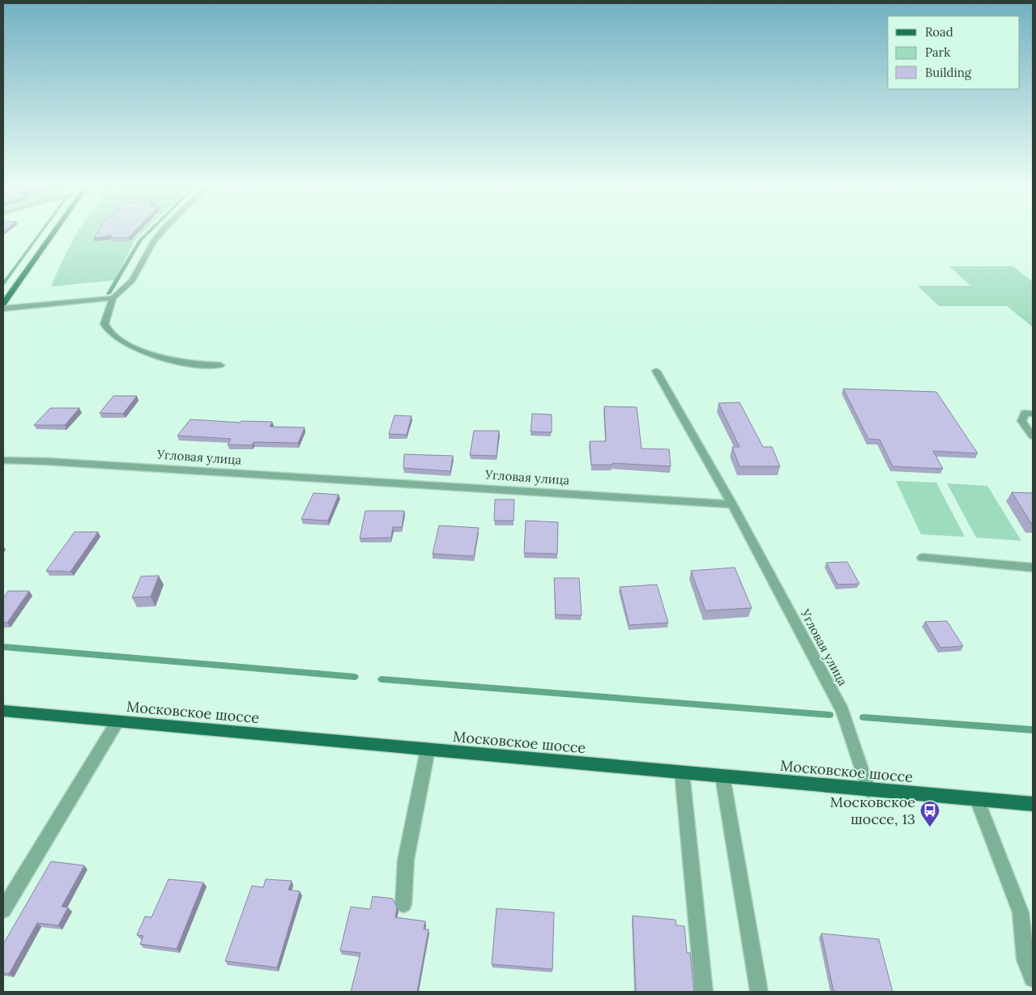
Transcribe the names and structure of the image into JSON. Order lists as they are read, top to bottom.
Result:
{
  "streets": {
    "main road": ["Московское шоссе"],
    "street": ["Угловая улица"]
  },
  "crossings": [
    ["Угловая улица", "Московское шоссе"]
  ],
  "places": {
    "bus stop": ["Московское шоссе, 13"]
  },
  "legend": ["Road", "Park", "Building"]
}
